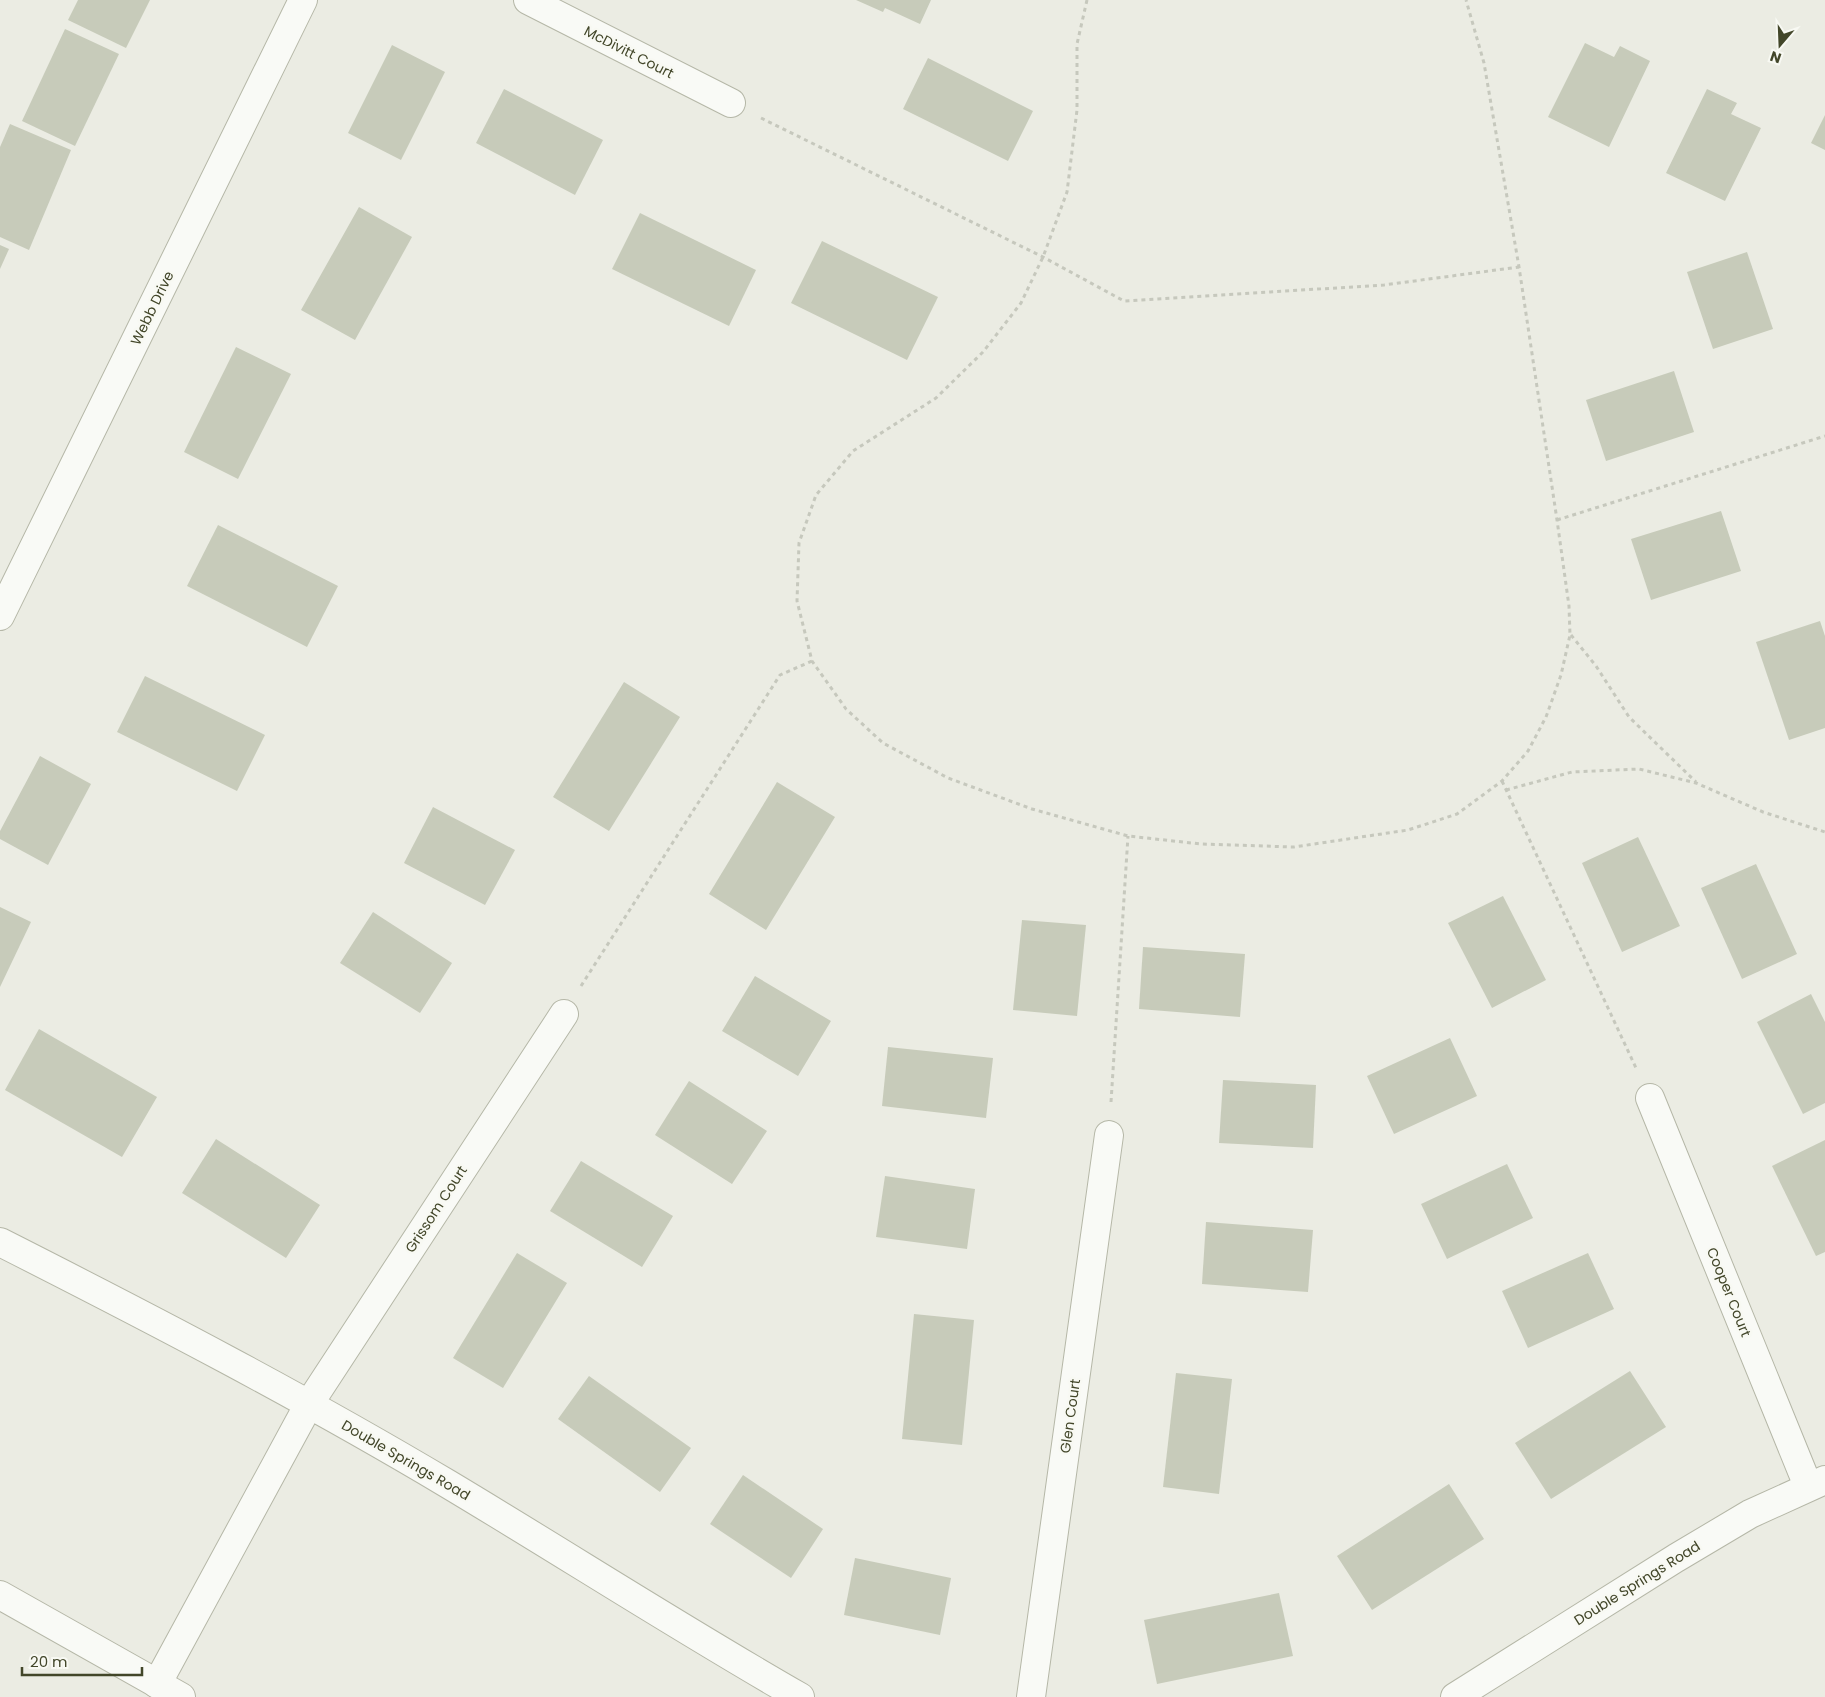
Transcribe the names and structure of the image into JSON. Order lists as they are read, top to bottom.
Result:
{
  "streets": {
    "street": [
      "McDivitt Court",
      "Webb Drive",
      "Grissom Court",
      "Cooper Court",
      "Glen Court",
      "Double Springs Road"
    ]
  },
  "crossings": [
    ["Grissom Court", "Double Springs Road"],
    ["Cooper Court", "Double Springs Road"]
  ],
  "scale_bar": "20 m",
  "north": "bottom"
}
